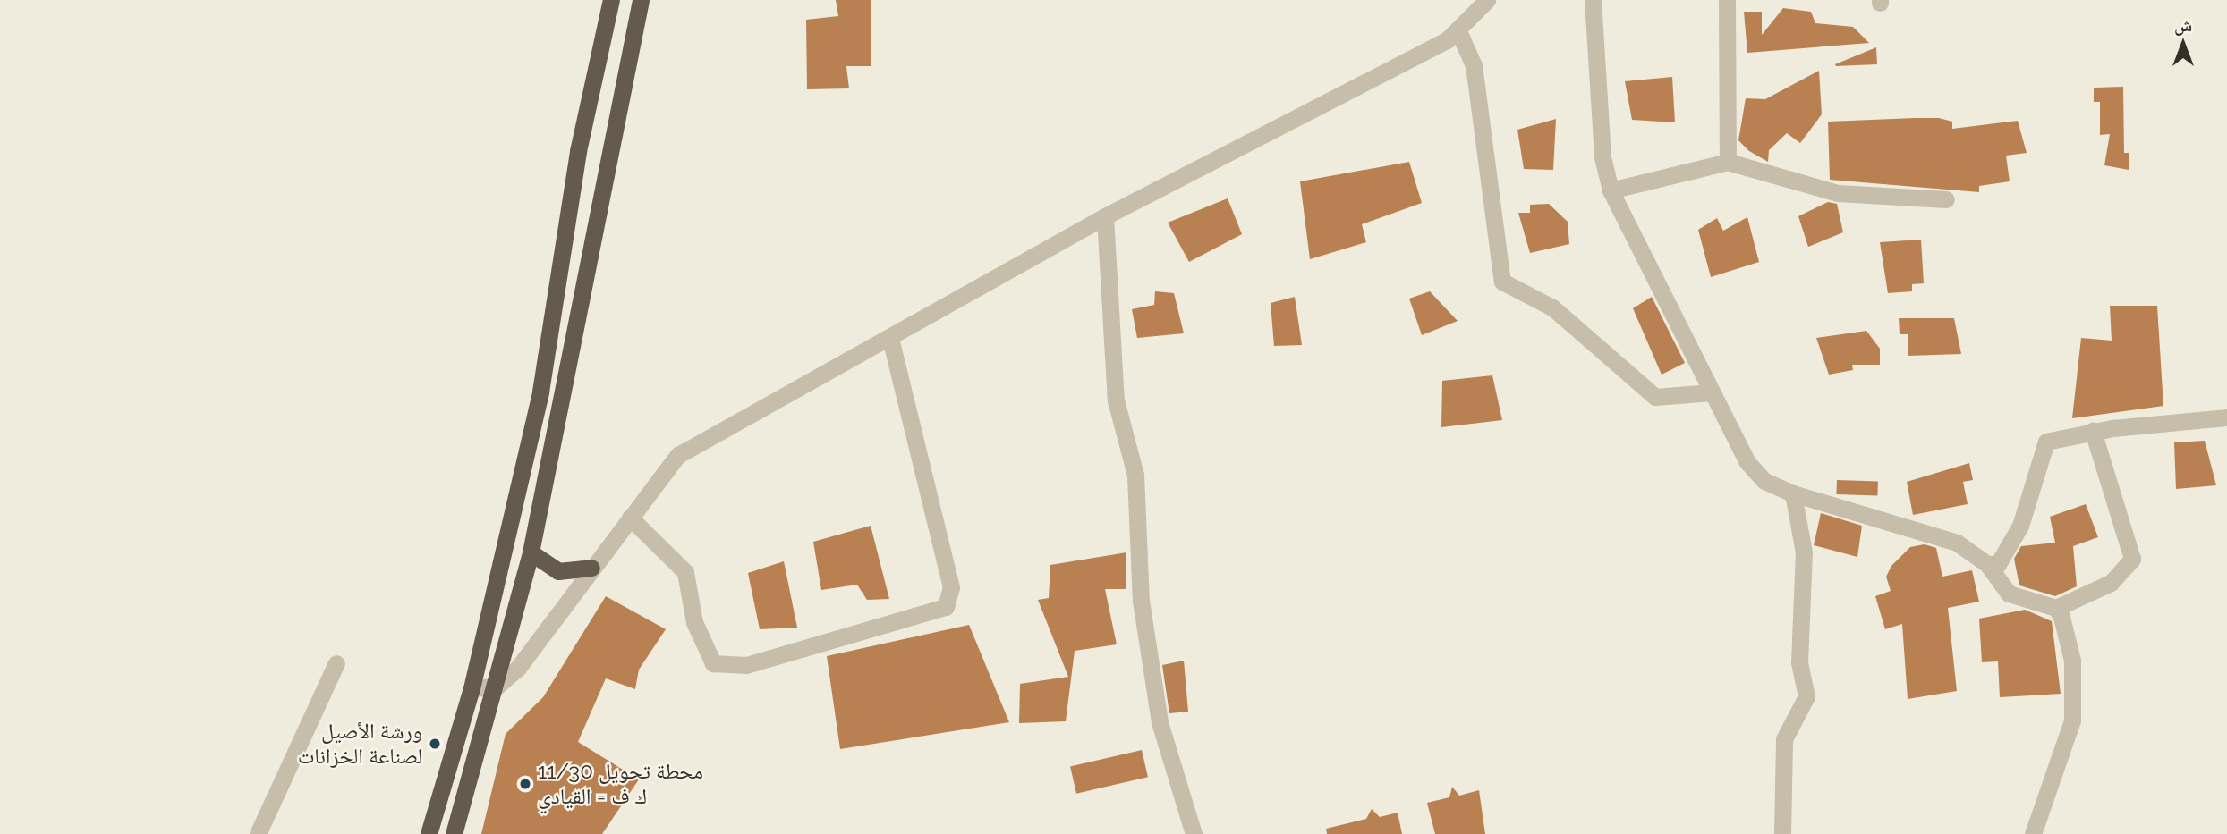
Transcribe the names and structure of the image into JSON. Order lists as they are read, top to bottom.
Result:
{
  "places": ["ورشة الأصيل لصناعة الخزانات", "محطة تحويل 11/30 ك ف = القيادي"],
  "north": "top"
}
